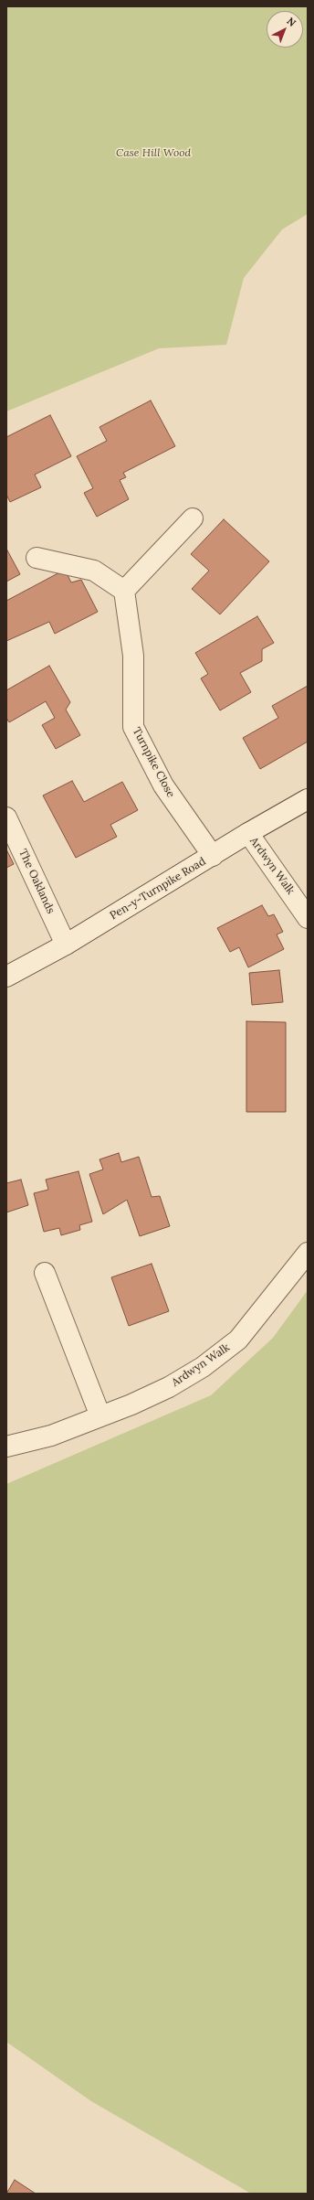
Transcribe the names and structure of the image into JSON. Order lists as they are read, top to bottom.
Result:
{
  "streets": {
    "street": [
      "Turnpike Close",
      "Ardwyn Walk",
      "The Oaklands",
      "Pen-y-Turnpike Road"
    ]
  },
  "crossings": [
    ["Turnpike Close", "Pen-y-Turnpike Road"],
    ["Ardwyn Walk", "Pen-y-Turnpike Road"],
    ["The Oaklands", "Pen-y-Turnpike Road"]
  ],
  "parks": ["Case Hill Wood"],
  "north": "top right"
}
